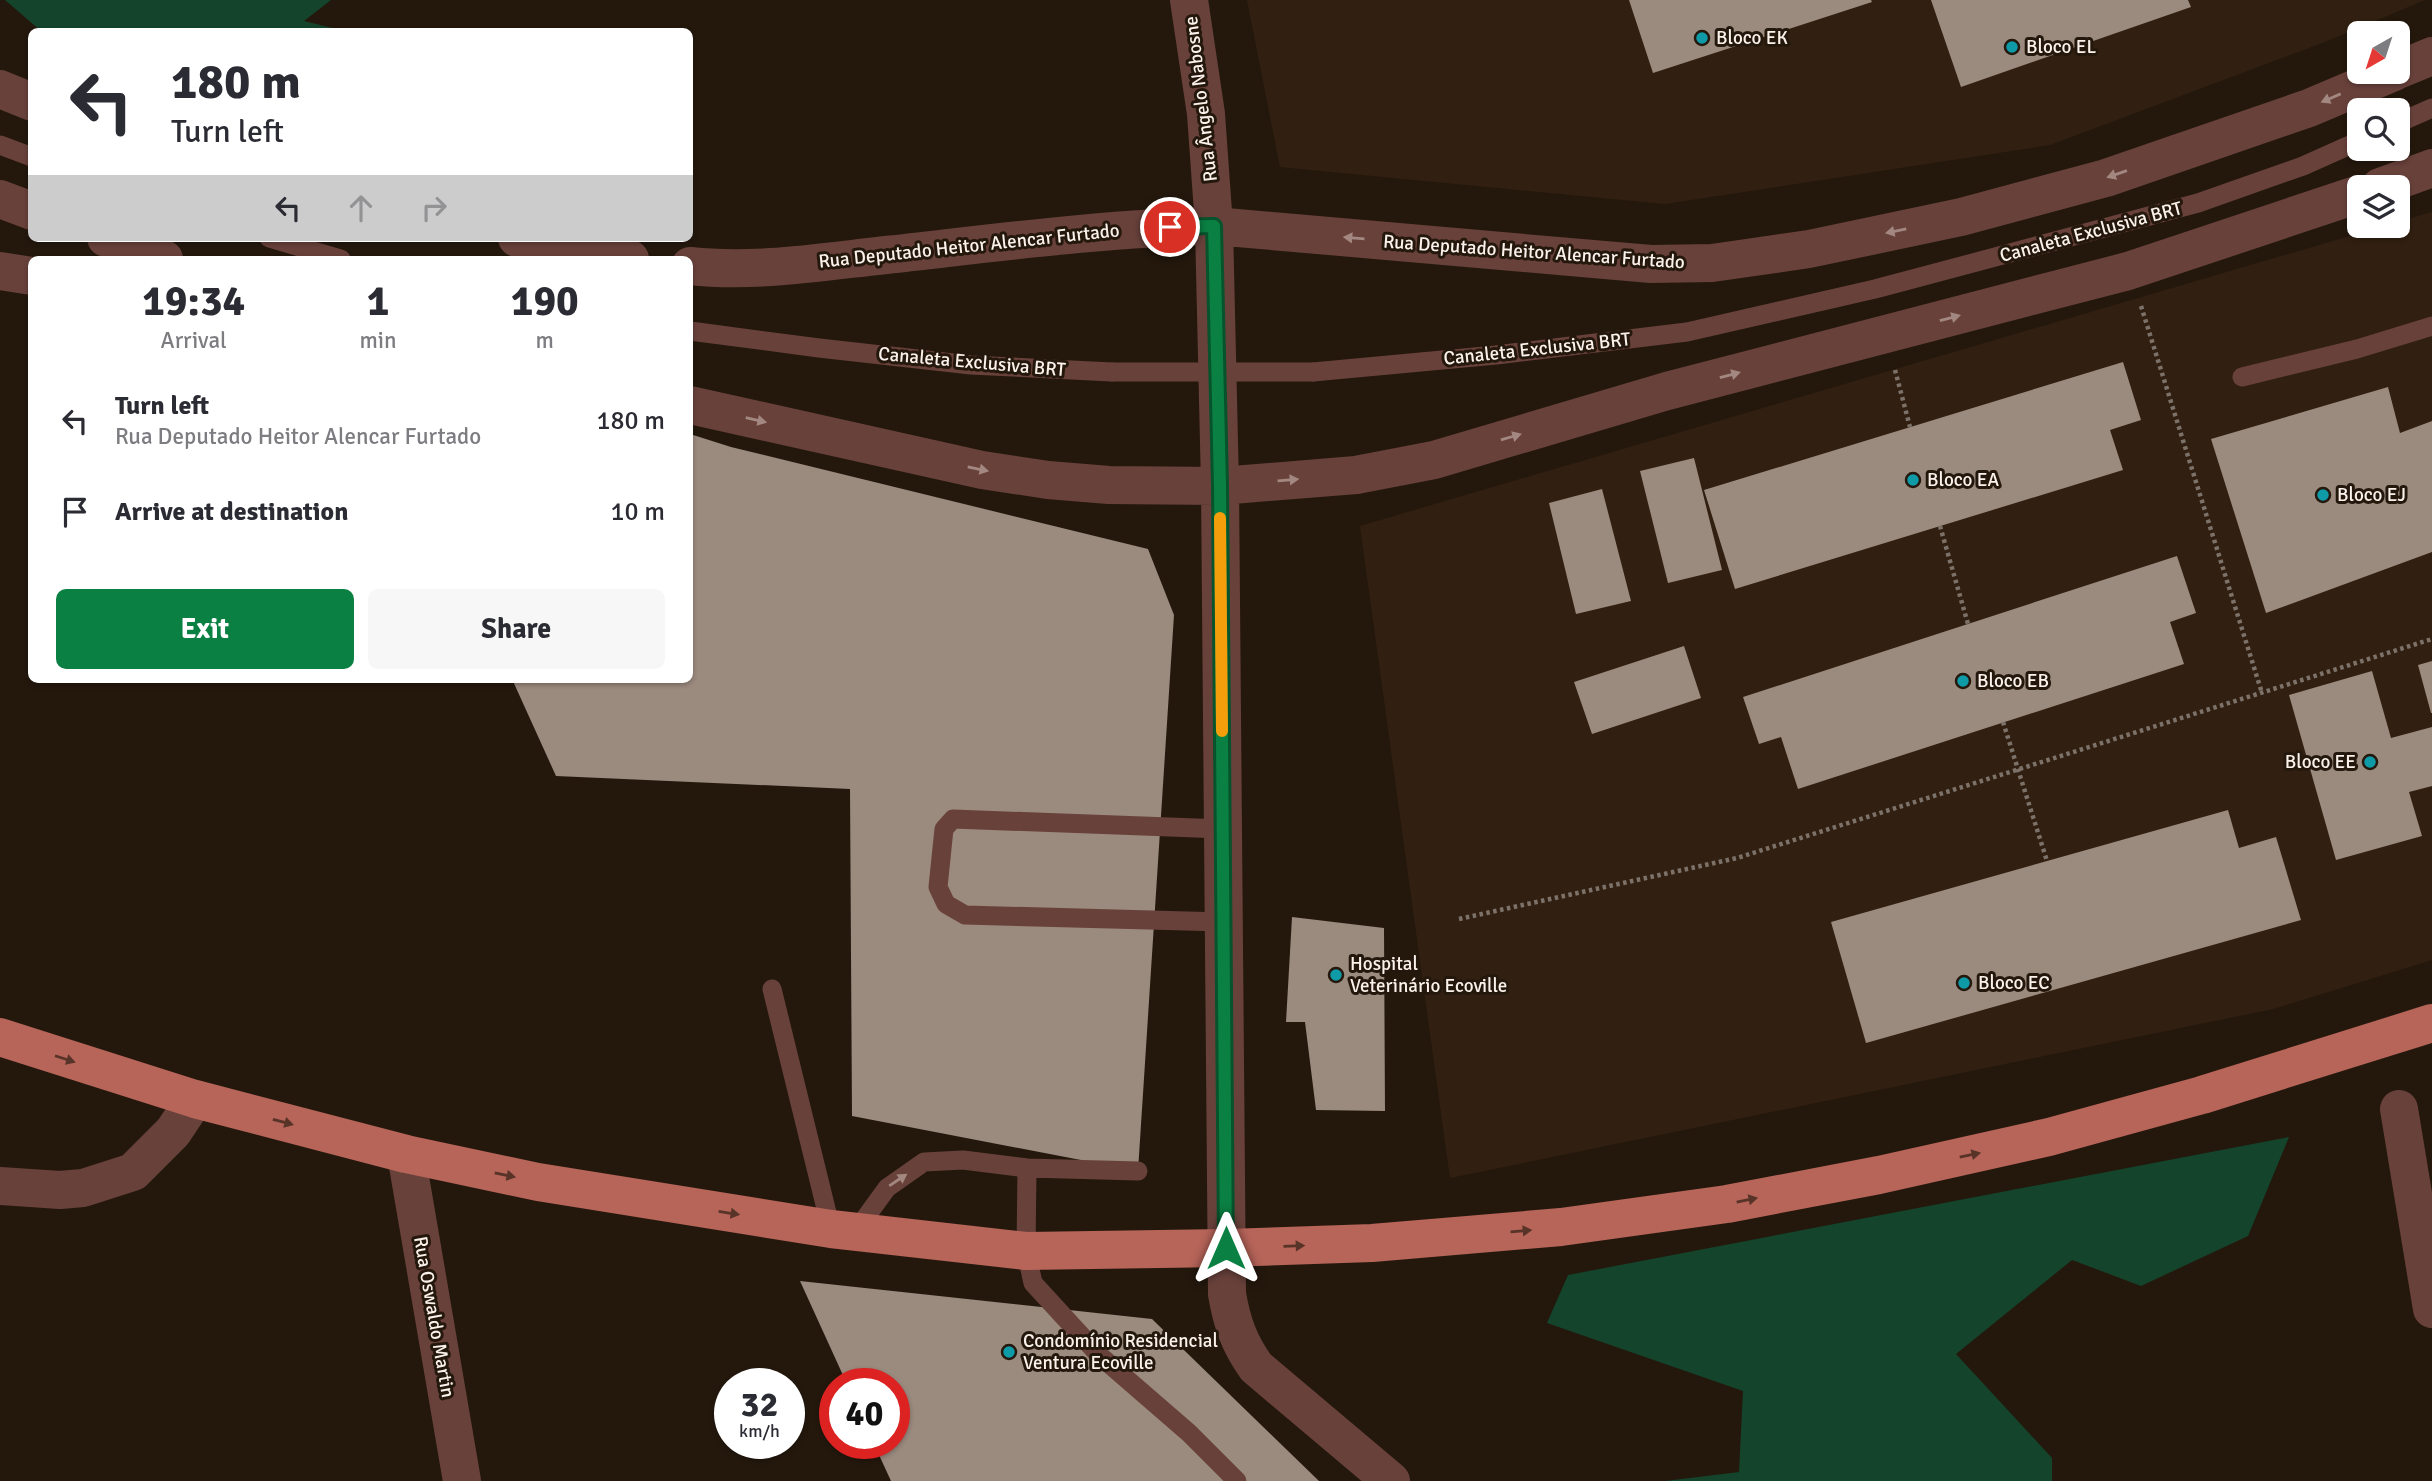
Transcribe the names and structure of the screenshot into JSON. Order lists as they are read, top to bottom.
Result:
{
  "streets": {
    "street": ["Rua Ângelo Nabosne", "Rua Deputado Heitor Alencar Furtado", "Rua Oswaldo Martin"],
    "lane": ["Canaleta Exclusiva BRT"]
  },
  "crossings": [
    ["Rua Ângelo Nabosne", "Rua Deputado Heitor Alencar Furtado"]
  ],
  "places": [
    "Bloco EK",
    "Bloco EL",
    "Bloco EA",
    "Bloco EJ",
    "Bloco EB",
    "Bloco EE",
    "Hospital Veterinário Ecoville",
    "Bloco EC",
    "Condomínio Residencial Ventura Ecoville"
  ],
  "north": "bottom left",
  "page": {
    "turn": ["180 m", "Turn left"],
    "eta": [
      "19:34",
      "Arrival",
      "1",
      "min",
      "190",
      "m"
    ],
    "list": [
      {
        "name": "Turn left",
        "note": "Rua Deputado Heitor Alencar Furtado",
        "value": "180 m"
      },
      {
        "name": "Arrive at destination",
        "value": "10 m"
      }
    ],
    "buttons": ["Exit", "Share"],
    "speed": "32 km/h",
    "limit": "40"
  }
}
